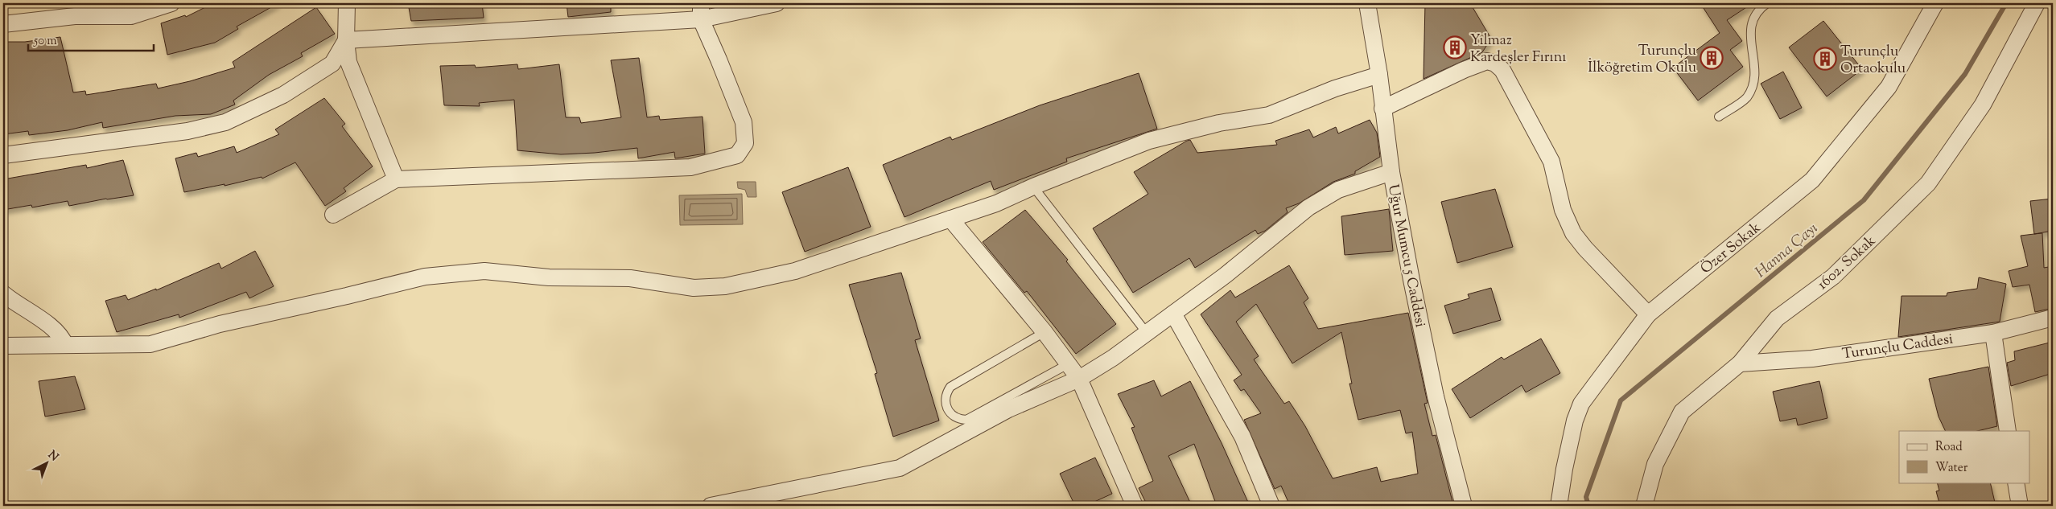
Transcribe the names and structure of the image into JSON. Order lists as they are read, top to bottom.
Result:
{
  "streets": {
    "street": [
      "Özer Sokak",
      "Uğur Mumcu 5 Caddesi",
      "1602. Sokak",
      "Turunçlu Caddesi"
    ]
  },
  "crossings": [
    ["1602. Sokak", "Turunçlu Caddesi"]
  ],
  "water": ["Hanna Çayı"],
  "places": {
    "building": ["Yılmaz Kardeşler Fırını", "Turunçlu İlköğretim Okulu", "Turunçlu Ortaokulu"]
  },
  "legend": ["Road", "Water"],
  "scale_bar": "50 m",
  "north": "top right"
}
